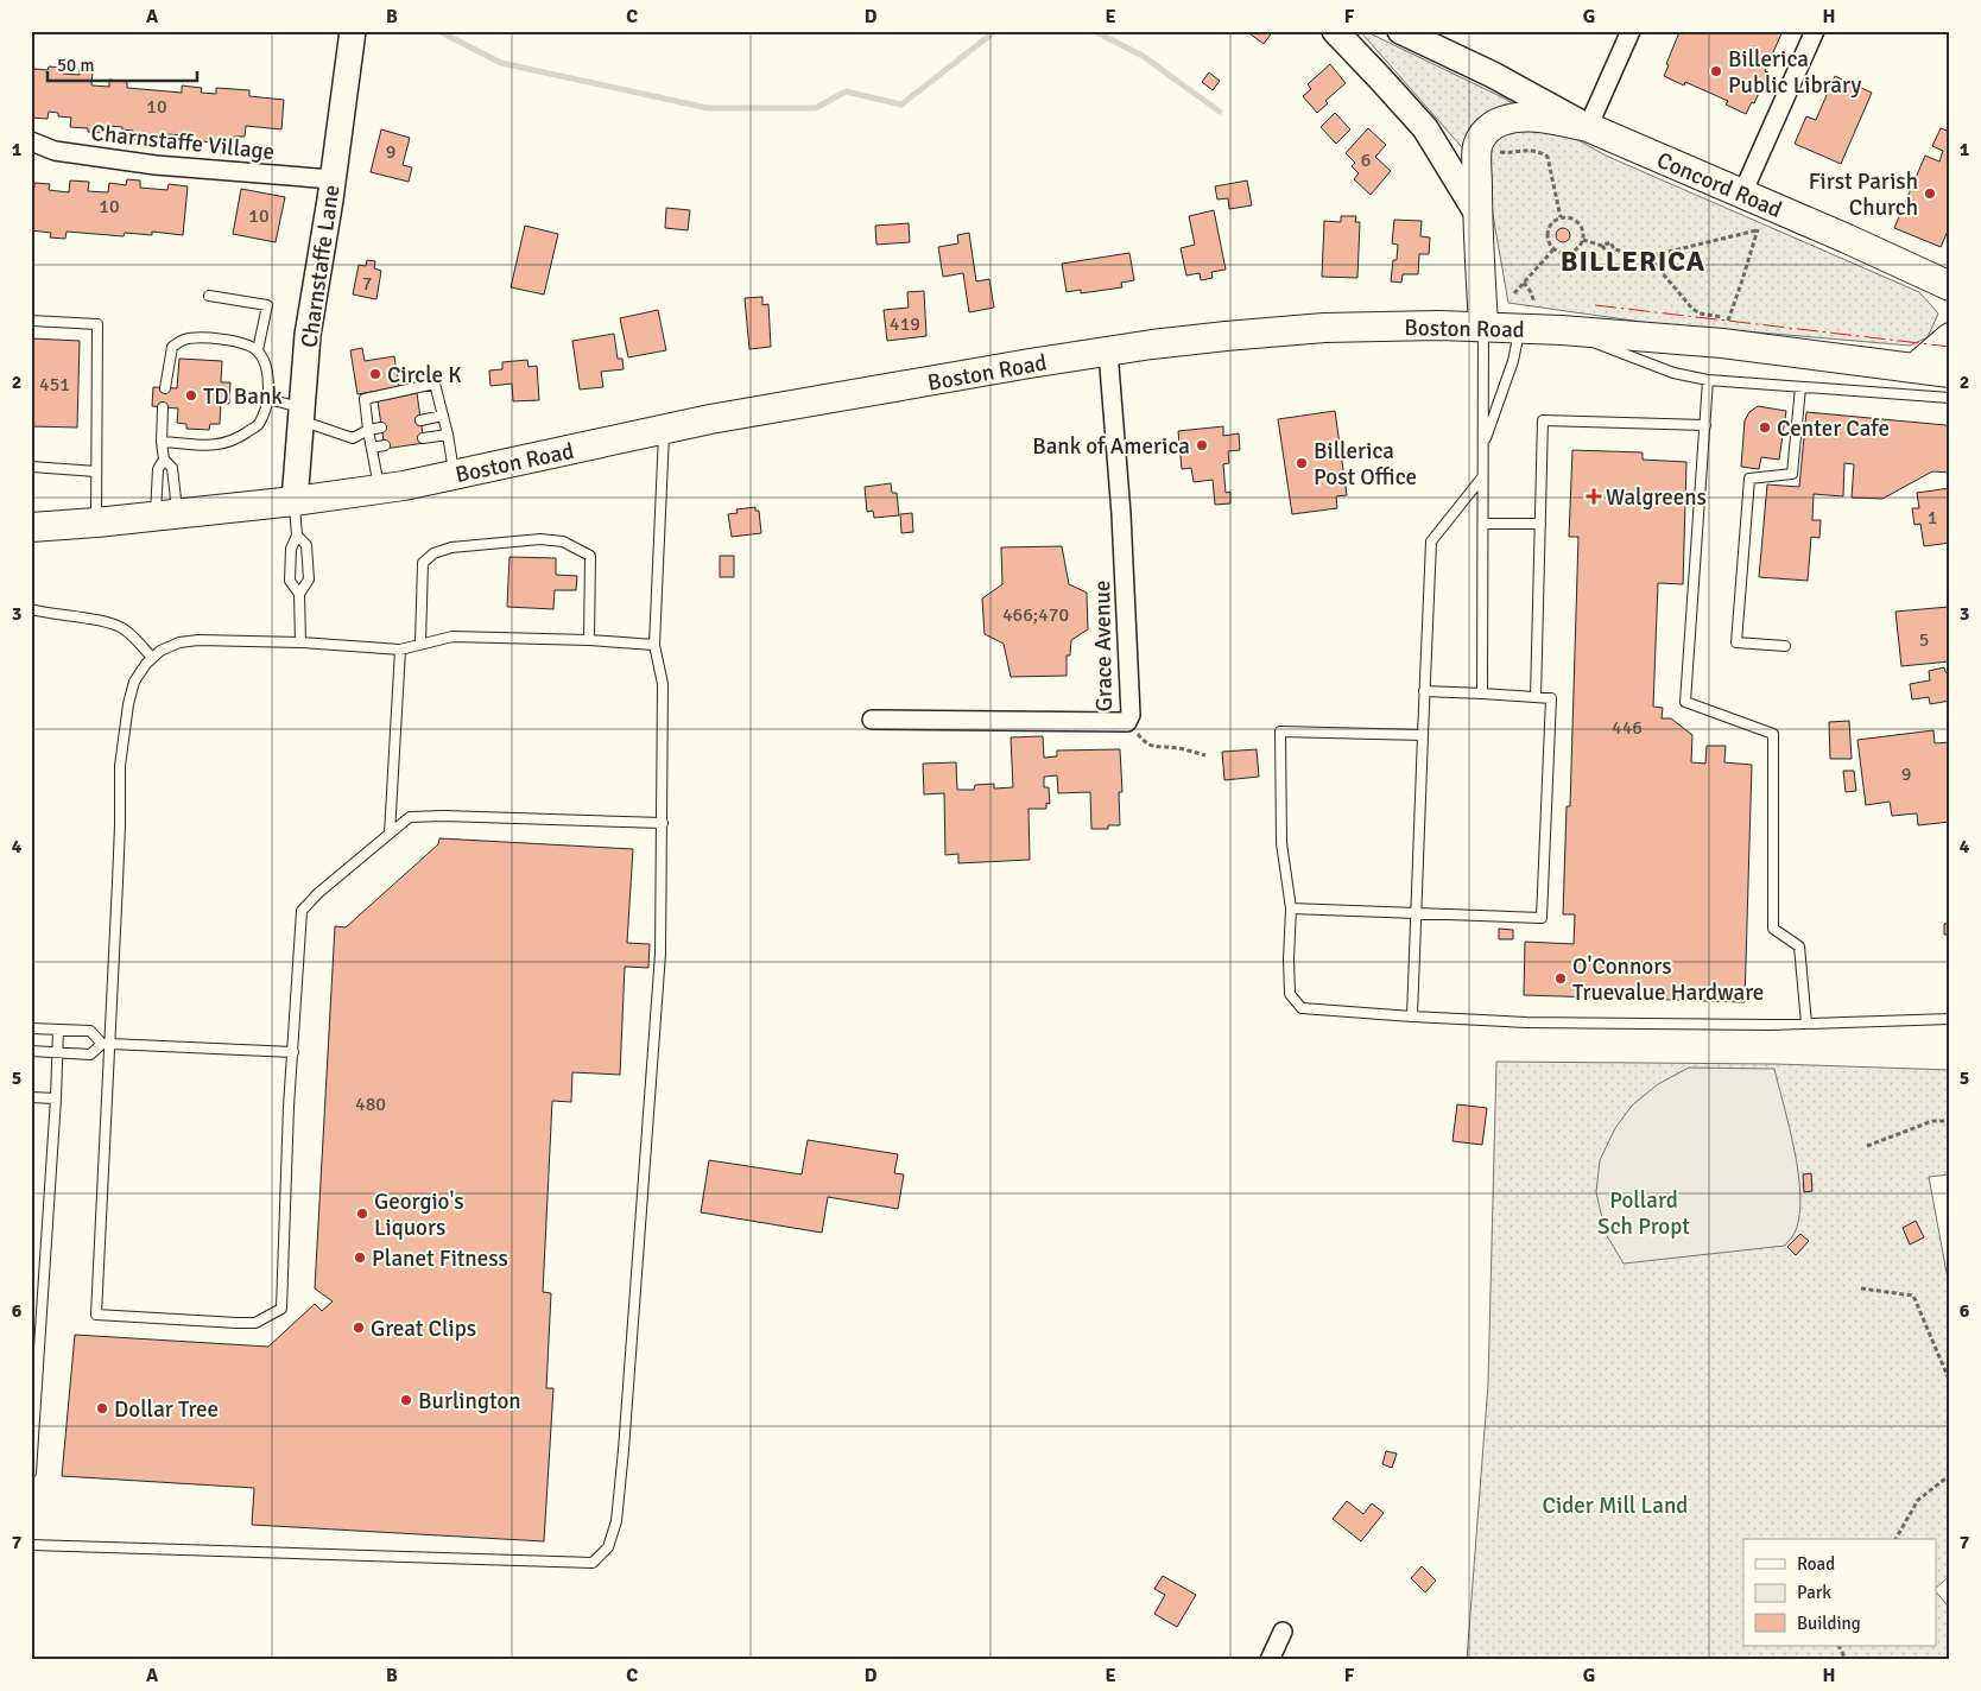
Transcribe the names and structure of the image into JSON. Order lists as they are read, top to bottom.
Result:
{
  "streets": {
    "main road": ["Concord Road", "Charnstaffe Lane", "Boston Road"],
    "street": ["Charnstaffe Village", "Grace Avenue"]
  },
  "crossings": [
    ["Charnstaffe Village", "Charnstaffe Lane"],
    ["Concord Road", "Boston Road"],
    ["Charnstaffe Lane", "Boston Road"],
    ["Boston Road", "Grace Avenue"]
  ],
  "districts": ["BILLERICA"],
  "parks": ["Pollard Sch Propt", "Cider Mill Land"],
  "places": {
    "other": [
      "Billerica Public Library",
      "First Parish Church",
      "Circle K",
      "TD Bank",
      "Center Cafe",
      "Bank of America",
      "Billerica Post Office",
      "O'Connors Truevalue Hardware",
      "Georgio's Liquors",
      "Planet Fitness",
      "Great Clips",
      "Burlington",
      "Dollar Tree"
    ],
    "health": ["Walgreens"]
  },
  "house_numbers": [
    "10",
    "9",
    "6",
    "10",
    "10",
    "7",
    "419",
    "451",
    "1",
    "466;470",
    "5",
    "446",
    "9",
    "480"
  ],
  "legend": ["Road", "Park", "Building"],
  "scale_bar": "50 m",
  "grid": {
    "columns": [
      "A",
      "B",
      "C",
      "D",
      "E",
      "F",
      "G",
      "H"
    ],
    "rows": [
      "1",
      "2",
      "3",
      "4",
      "5",
      "6",
      "7"
    ]
  }
}
